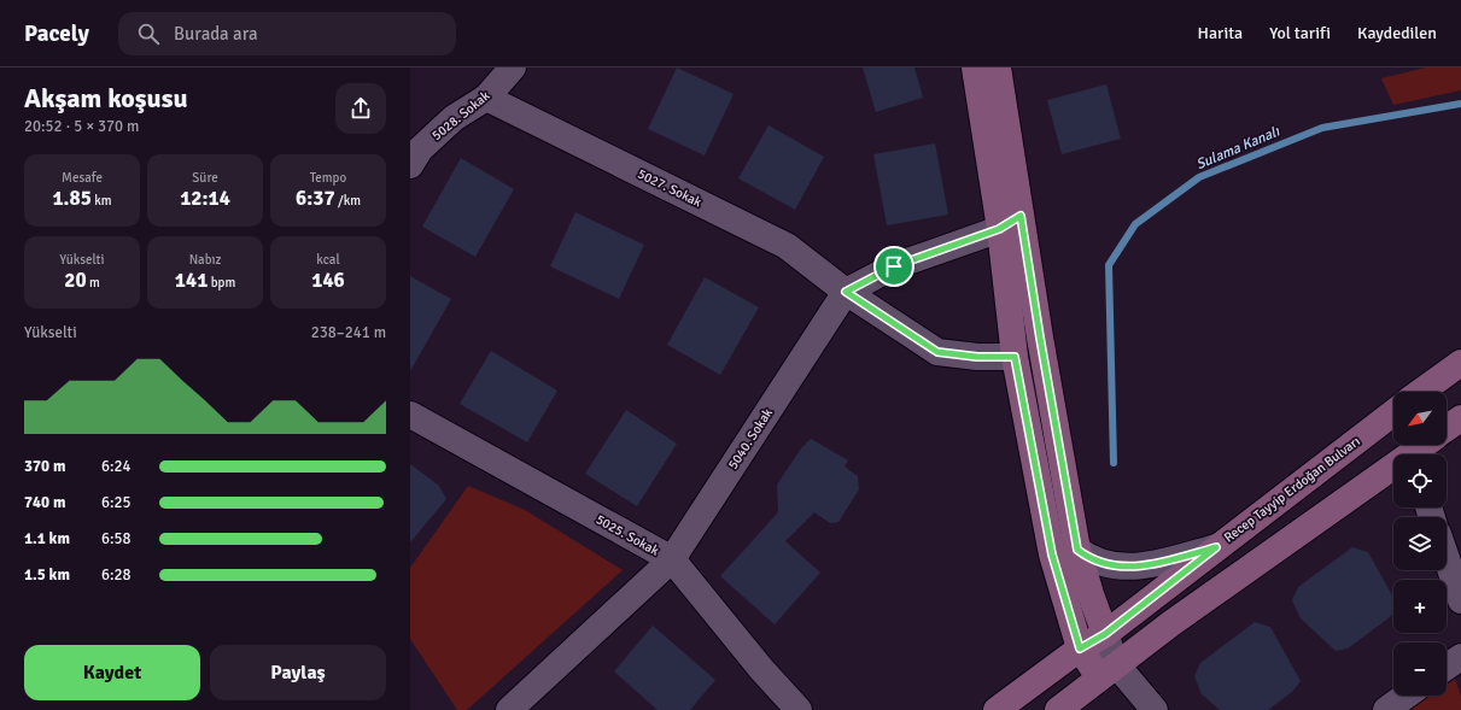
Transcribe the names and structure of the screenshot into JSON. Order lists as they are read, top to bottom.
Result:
{
  "streets": {
    "main road": ["Recep Tayyip Erdoğan Bulvarı"],
    "street": [
      "5028. Sokak",
      "5027. Sokak",
      "5040. Sokak",
      "5025. Sokak"
    ]
  },
  "crossings": [
    ["5028. Sokak", "5027. Sokak"],
    ["5027. Sokak", "5040. Sokak"],
    ["5040. Sokak", "5025. Sokak"]
  ],
  "water": ["Sulama Kanalı"],
  "north": "bottom left",
  "page": {
    "header": "Pacely",
    "search": "Burada ara",
    "nav": ["Harita", "Yol tarifi", "Kaydedilen"],
    "heading": ["Akşam koşusu", "20:52 · 5 × 370 m"],
    "stats": [
      ["Mesafe", "1.85 km"],
      ["Süre", "12:14"],
      ["Tempo", "6:37 /km"],
      ["Yükselti", "20 m"],
      ["Nabız", "141 bpm"],
      ["kcal", "146"]
    ],
    "chart": ["Yükselti", "238–241 m"],
    "map_buttons": ["+", "−"],
    "list": [
      {
        "name": "370 m",
        "note": "6:24"
      },
      {
        "name": "740 m",
        "note": "6:25"
      },
      {
        "name": "1.1 km",
        "note": "6:58"
      },
      {
        "name": "1.5 km",
        "note": "6:28"
      }
    ],
    "buttons": ["Kaydet", "Paylaş"]
  }
}
